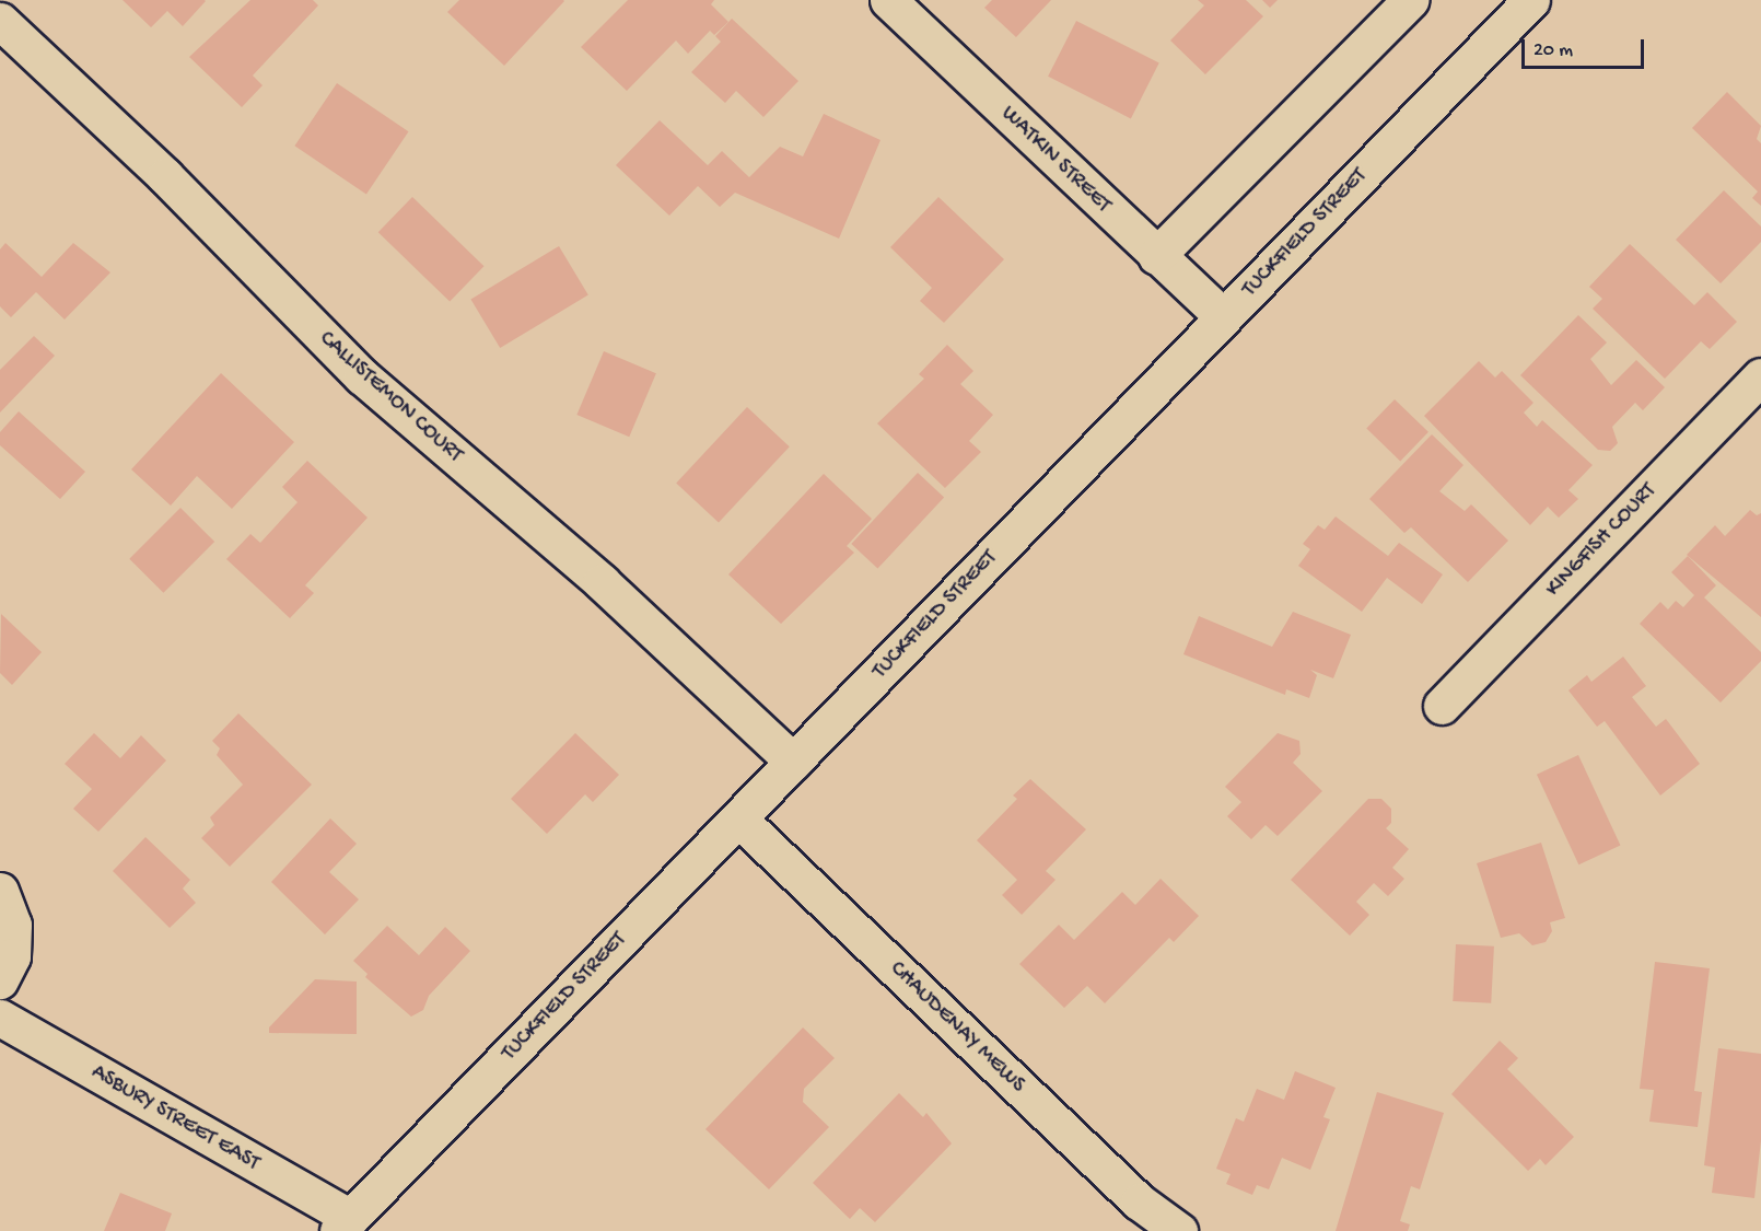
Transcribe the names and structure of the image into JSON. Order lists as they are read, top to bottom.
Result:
{
  "streets": {
    "street": [
      "WATKIN STREET",
      "TUCKFIELD STREET",
      "CALLISTEMON COURT",
      "KINGFISH COURT",
      "CHAUDENAY MEWS",
      "ASBURY STREET EAST"
    ]
  },
  "crossings": [
    ["WATKIN STREET", "TUCKFIELD STREET"],
    ["TUCKFIELD STREET", "CALLISTEMON COURT"],
    ["TUCKFIELD STREET", "CHAUDENAY MEWS"],
    ["TUCKFIELD STREET", "ASBURY STREET EAST"]
  ],
  "scale_bar": "20 m"
}
